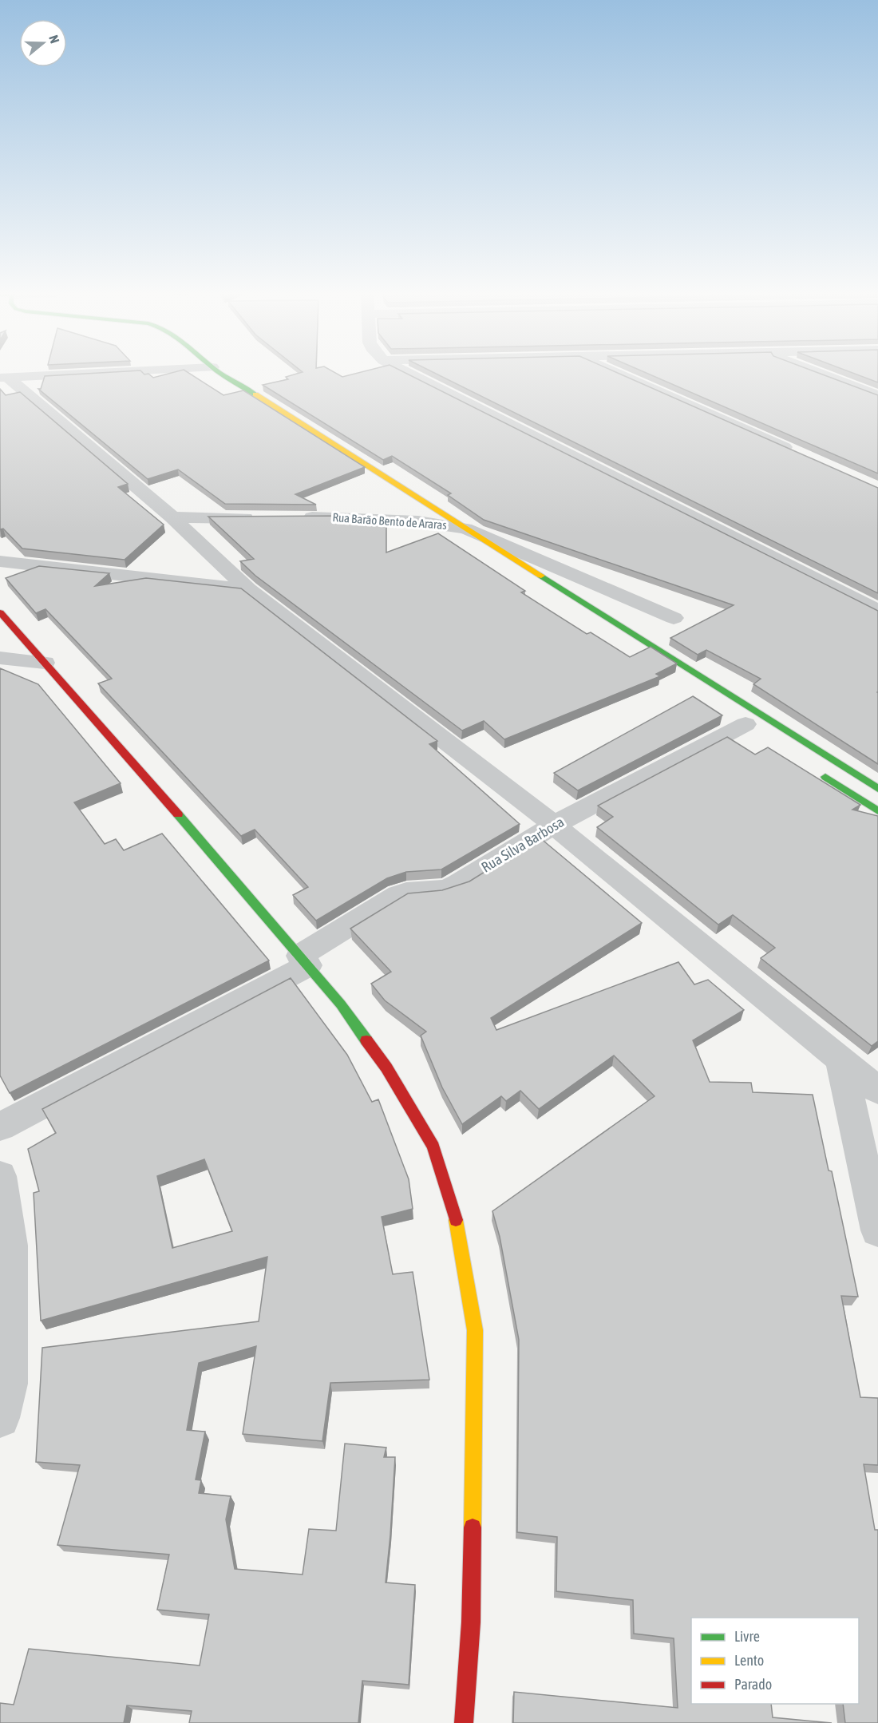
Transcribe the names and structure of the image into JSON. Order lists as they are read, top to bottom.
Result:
{
  "streets": {
    "street": ["Rua Barão Bento de Araras", "Rua Silva Barbosa"]
  },
  "legend": ["Livre", "Lento", "Parado"],
  "north": "right"
}
